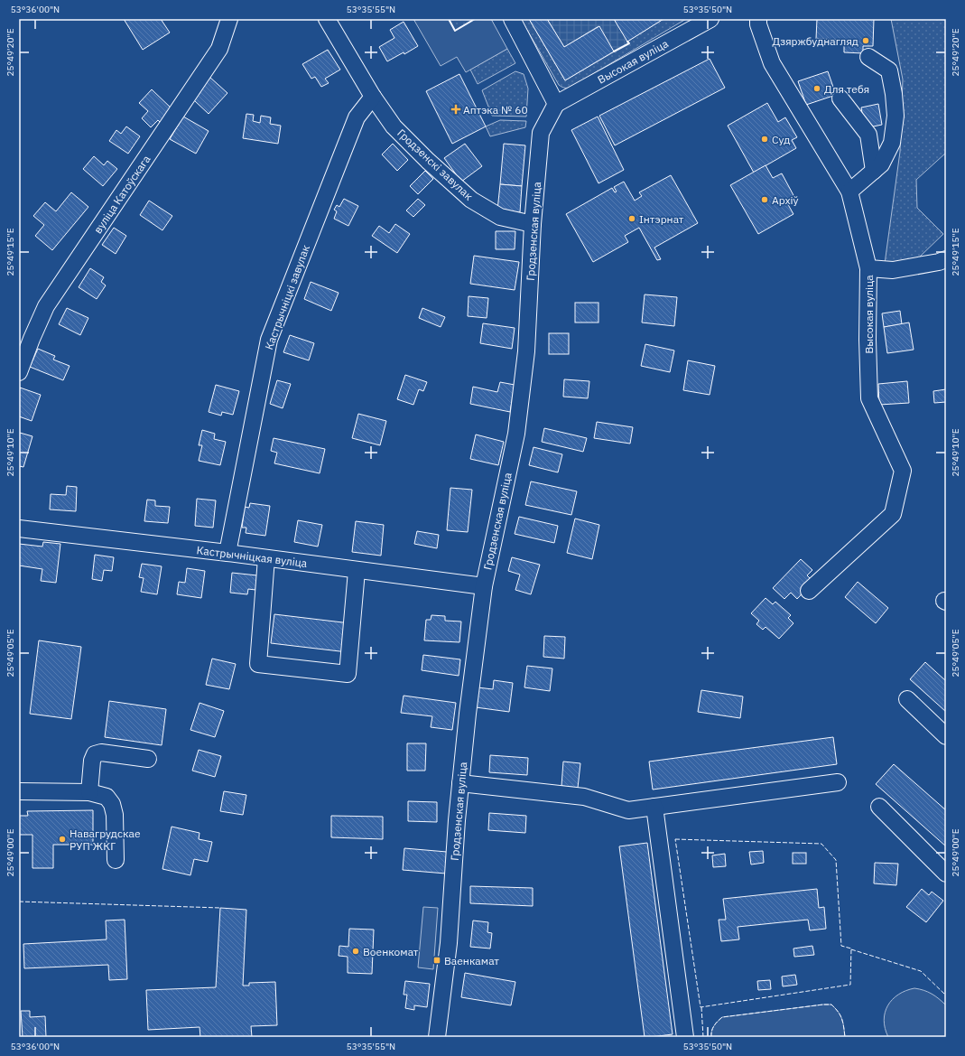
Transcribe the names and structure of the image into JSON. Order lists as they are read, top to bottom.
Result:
{
  "streets": {
    "street": [
      "Высокая вуліца",
      "Гродзенскі завулак",
      "вуліца Катоўскага",
      "Гродзенская вуліца",
      "Кастрычніцкі завулак",
      "Кастрычніцкая вуліца"
    ]
  },
  "crossings": [
    ["Высокая вуліца", "Гродзенская вуліца"],
    ["Гродзенскі завулак", "Гродзенская вуліца"],
    ["Гродзенскі завулак", "Кастрычніцкі завулак"],
    ["Гродзенская вуліца", "Кастрычніцкая вуліца"],
    ["Кастрычніцкі завулак", "Кастрычніцкая вуліца"]
  ],
  "places": {
    "other": [
      "Дзяржбуднагляд",
      "Для тебя",
      "Суд",
      "Архіў",
      "Інтэрнат",
      "Навагрудскае РУП ЖКГ",
      "Военкомат"
    ],
    "health": ["Аптэка № 60"],
    "transit": ["Ваенкамат"]
  },
  "coordinates": [
    "53°36'00\"N",
    "53°35'55\"N",
    "53°35'50\"N",
    "25°49'20\"E",
    "25°49'15\"E",
    "25°49'10\"E",
    "25°49'05\"E",
    "25°49'00\"E"
  ]
}
